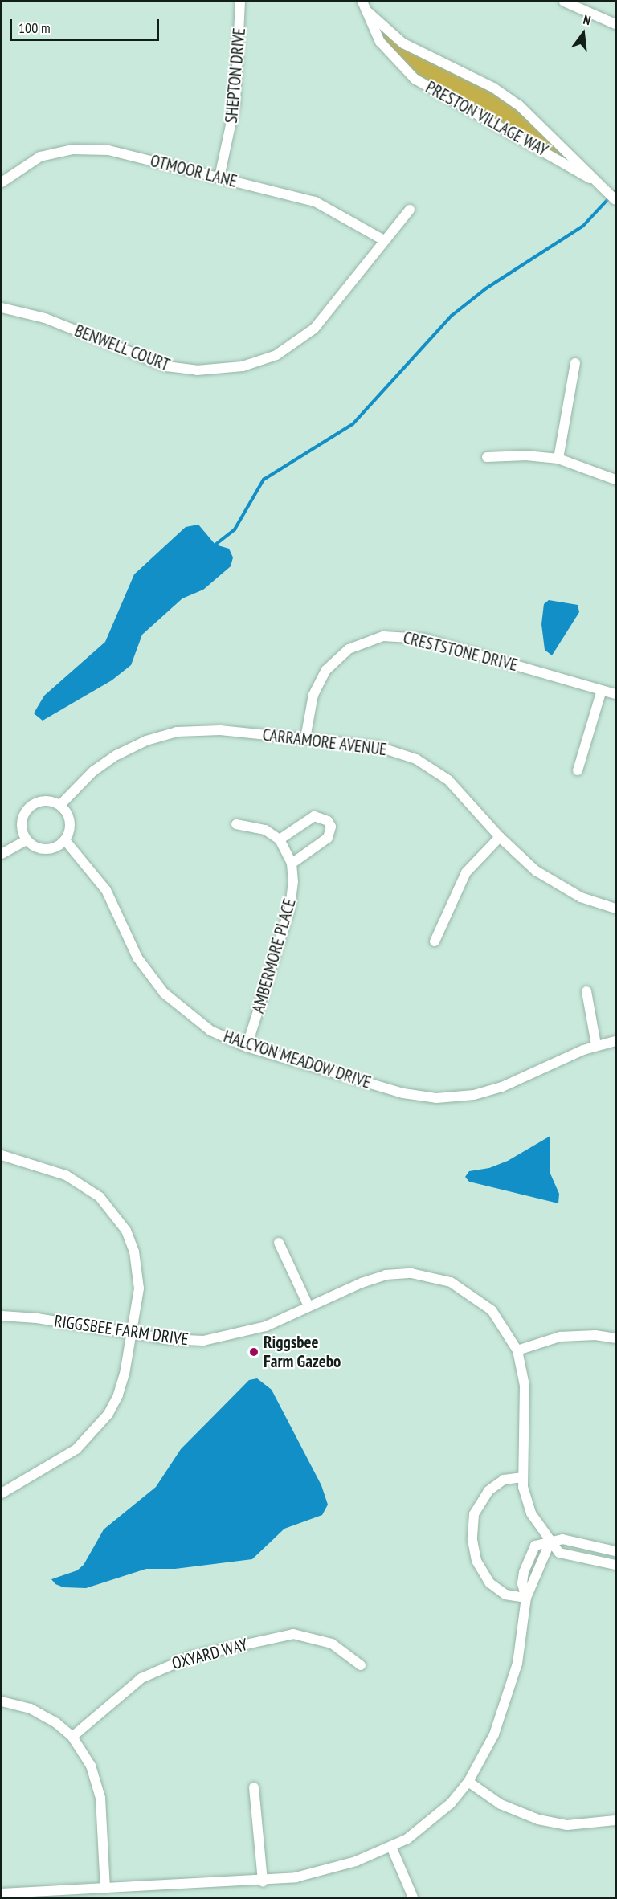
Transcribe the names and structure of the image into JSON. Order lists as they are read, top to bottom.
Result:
{
  "streets": {
    "street": [
      "SHEPTON DRIVE",
      "PRESTON VILLAGE WAY",
      "OTMOOR LANE",
      "BENWELL COURT",
      "CRESTSTONE DRIVE",
      "CARRAMORE AVENUE",
      "AMBERMORE PLACE",
      "HALCYON MEADOW DRIVE",
      "RIGGSBEE FARM DRIVE",
      "OXYARD WAY"
    ]
  },
  "crossings": [
    ["SHEPTON DRIVE", "OTMOOR LANE"],
    ["OTMOOR LANE", "BENWELL COURT"],
    ["CRESTSTONE DRIVE", "CARRAMORE AVENUE"],
    ["CARRAMORE AVENUE", "HALCYON MEADOW DRIVE"],
    ["AMBERMORE PLACE", "HALCYON MEADOW DRIVE"]
  ],
  "places": ["Riggsbee Farm Gazebo"],
  "scale_bar": "100 m",
  "north": "top"
}
